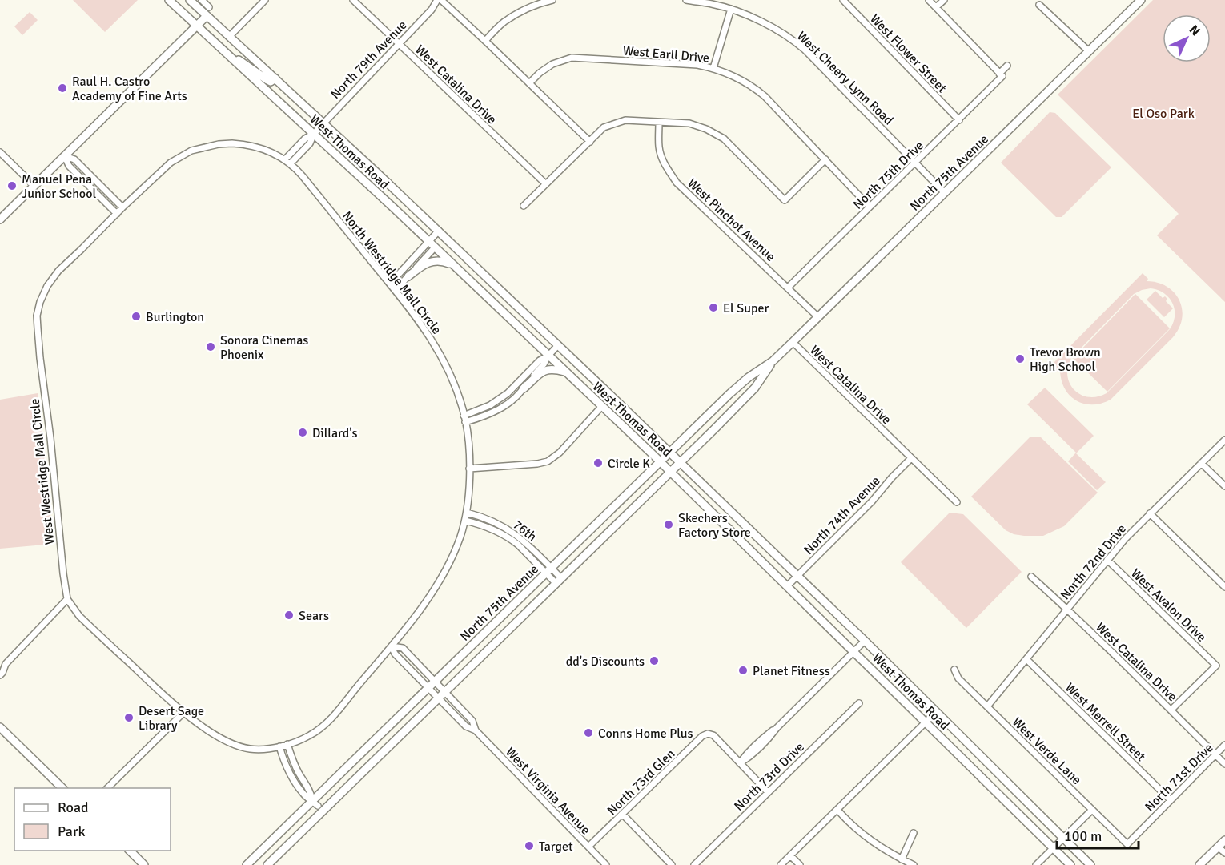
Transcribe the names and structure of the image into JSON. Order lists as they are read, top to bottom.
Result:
{
  "streets": {
    "main road": ["West Thomas Road", "North 75th Avenue"],
    "street": [
      "West Flower Street",
      "West Earll Drive",
      "North 79th Avenue",
      "West Cheery Lynn Road",
      "West Catalina Drive",
      "North 75th Drive",
      "West Pinchot Avenue",
      "North Westridge Mall Circle",
      "West Westridge Mall Circle",
      "North 74th Avenue",
      "76th",
      "North 72nd Drive",
      "West Avalon Drive",
      "West Merrell Street",
      "West Verde Lane",
      "North 73rd Drive",
      "North 71st Drive",
      "North 73rd Glen",
      "West Virginia Avenue"
    ]
  },
  "crossings": [
    ["West Flower Street", "North 75th Drive"],
    ["West Earll Drive", "North 75th Drive"],
    ["North 79th Avenue", "West Catalina Drive"],
    ["North 79th Avenue", "West Thomas Road"],
    ["West Cheery Lynn Road", "North 75th Avenue"],
    ["West Cheery Lynn Road", "North 75th Drive"],
    ["West Catalina Drive", "North 75th Avenue"],
    ["West Catalina Drive", "North 74th Avenue"],
    ["West Catalina Drive", "North 72nd Drive"],
    ["West Catalina Drive", "West Avalon Drive"],
    ["West Catalina Drive", "North 71st Drive"],
    ["West Thomas Road", "North 75th Avenue"],
    ["West Thomas Road", "North 74th Avenue"],
    ["North 75th Avenue", "West Pinchot Avenue"],
    ["North 75th Avenue", "76th"],
    ["North 75th Avenue", "West Virginia Avenue"],
    ["North 75th Drive", "West Pinchot Avenue"],
    ["North Westridge Mall Circle", "West Westridge Mall Circle"],
    ["North Westridge Mall Circle", "76th"],
    ["North Westridge Mall Circle", "West Virginia Avenue"],
    ["North 72nd Drive", "West Avalon Drive"],
    ["North 72nd Drive", "West Merrell Street"],
    ["North 72nd Drive", "West Verde Lane"],
    ["West Merrell Street", "North 71st Drive"],
    ["West Verde Lane", "North 71st Drive"],
    ["North 73rd Glen", "West Virginia Avenue"]
  ],
  "parks": ["El Oso Park"],
  "places": [
    "Raul H. Castro Academy of Fine Arts",
    "Manuel Pena Junior School",
    "El Super",
    "Burlington",
    "Sonora Cinemas Phoenix",
    "Trevor Brown High School",
    "Dillard's",
    "Circle K",
    "Skechers Factory Store",
    "Sears",
    "dd's Discounts",
    "Planet Fitness",
    "Desert Sage Library",
    "Conns Home Plus",
    "Target"
  ],
  "legend": ["Road", "Park"],
  "scale_bar": "100 m",
  "north": "top right"
}
